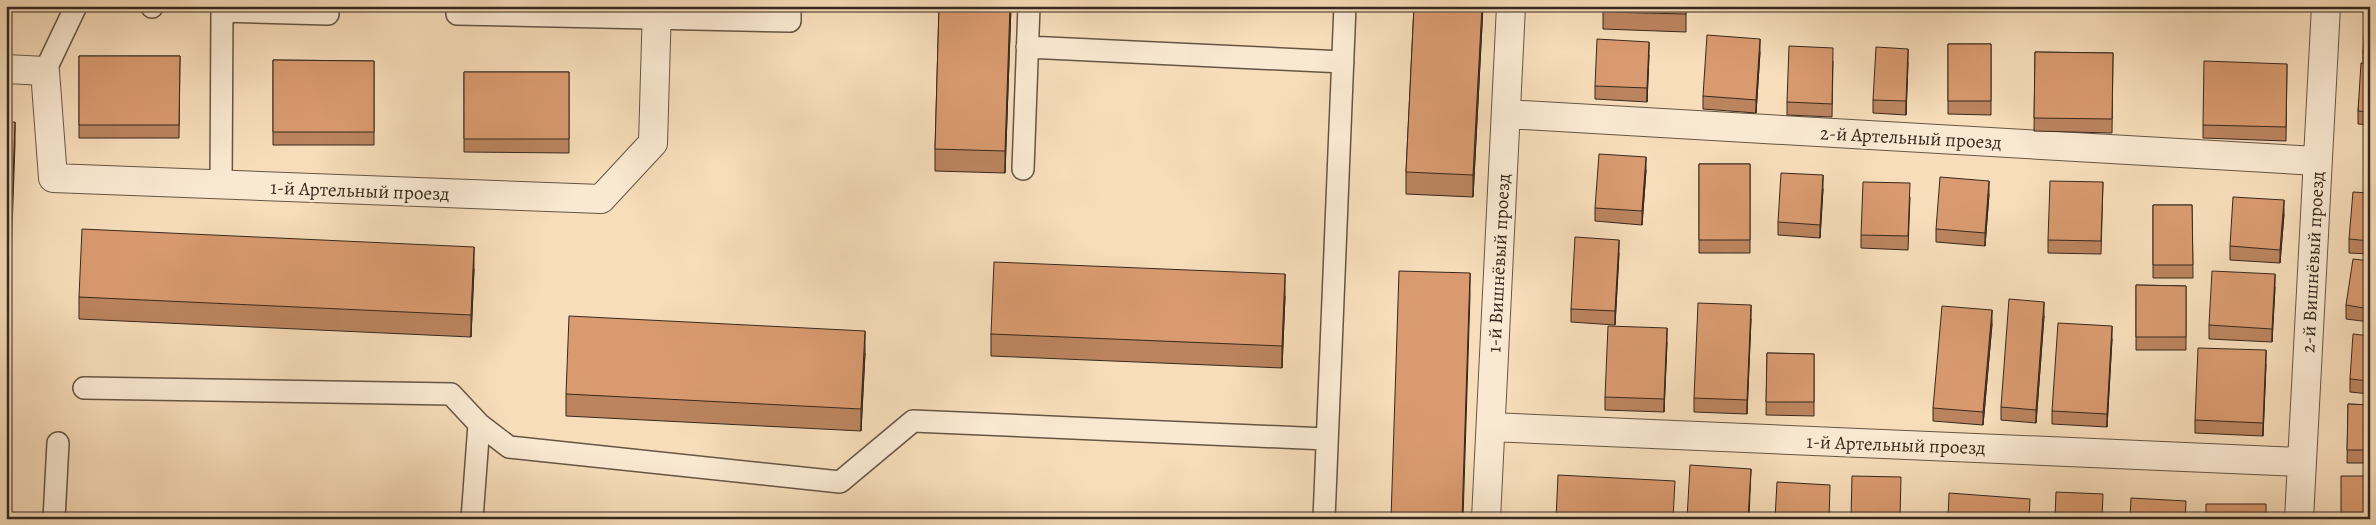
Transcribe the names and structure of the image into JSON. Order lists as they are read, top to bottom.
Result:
{
  "streets": {
    "street": [
      "2-й Артельный проезд",
      "1-й Артельный проезд",
      "2-й Вишнёвый проезд",
      "1-й Вишнёвый проезд"
    ]
  },
  "crossings": [
    ["2-й Артельный проезд", "2-й Вишнёвый проезд"],
    ["2-й Артельный проезд", "1-й Вишнёвый проезд"],
    ["1-й Артельный проезд", "2-й Вишнёвый проезд"],
    ["1-й Артельный проезд", "1-й Вишнёвый проезд"]
  ]
}
